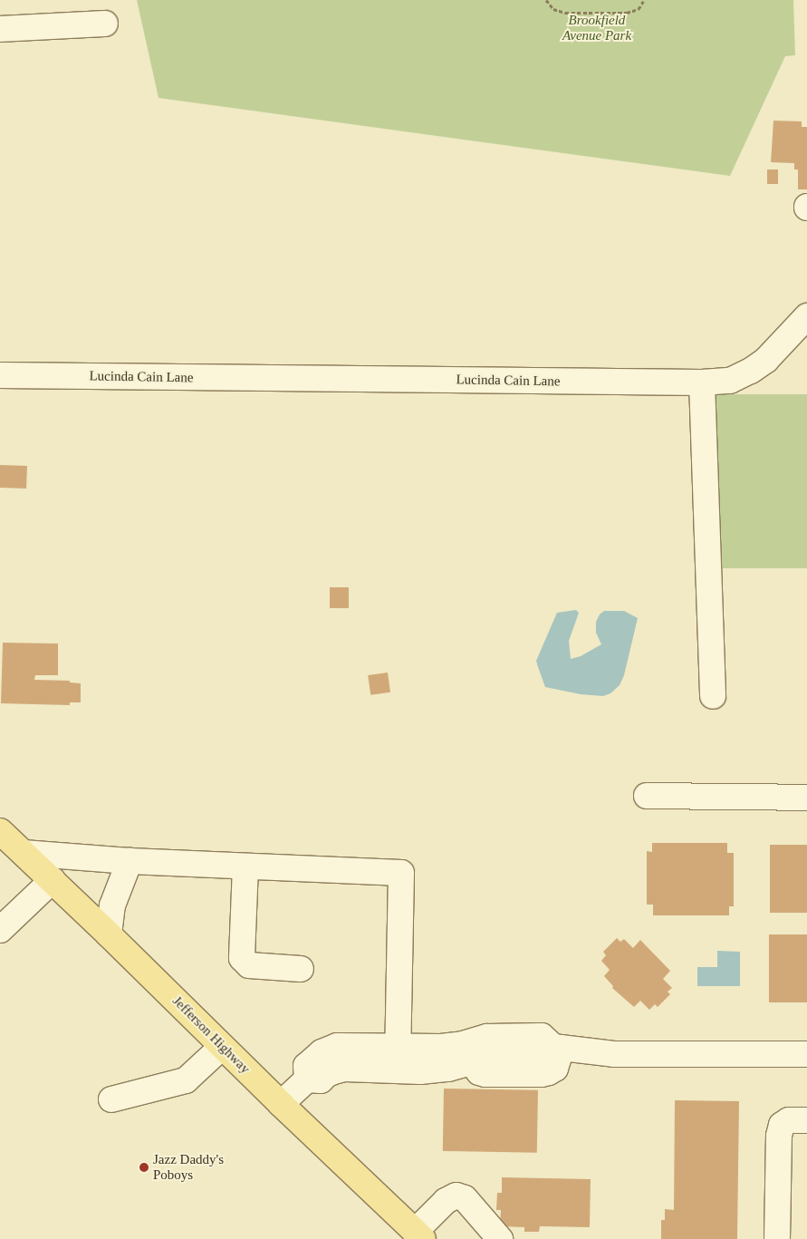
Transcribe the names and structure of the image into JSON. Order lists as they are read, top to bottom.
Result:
{
  "streets": {
    "main road": ["Jefferson Highway"],
    "street": ["Lucinda Cain Lane"]
  },
  "parks": ["Brookfield Avenue Park"],
  "places": ["Jazz Daddy's Poboys"]
}
